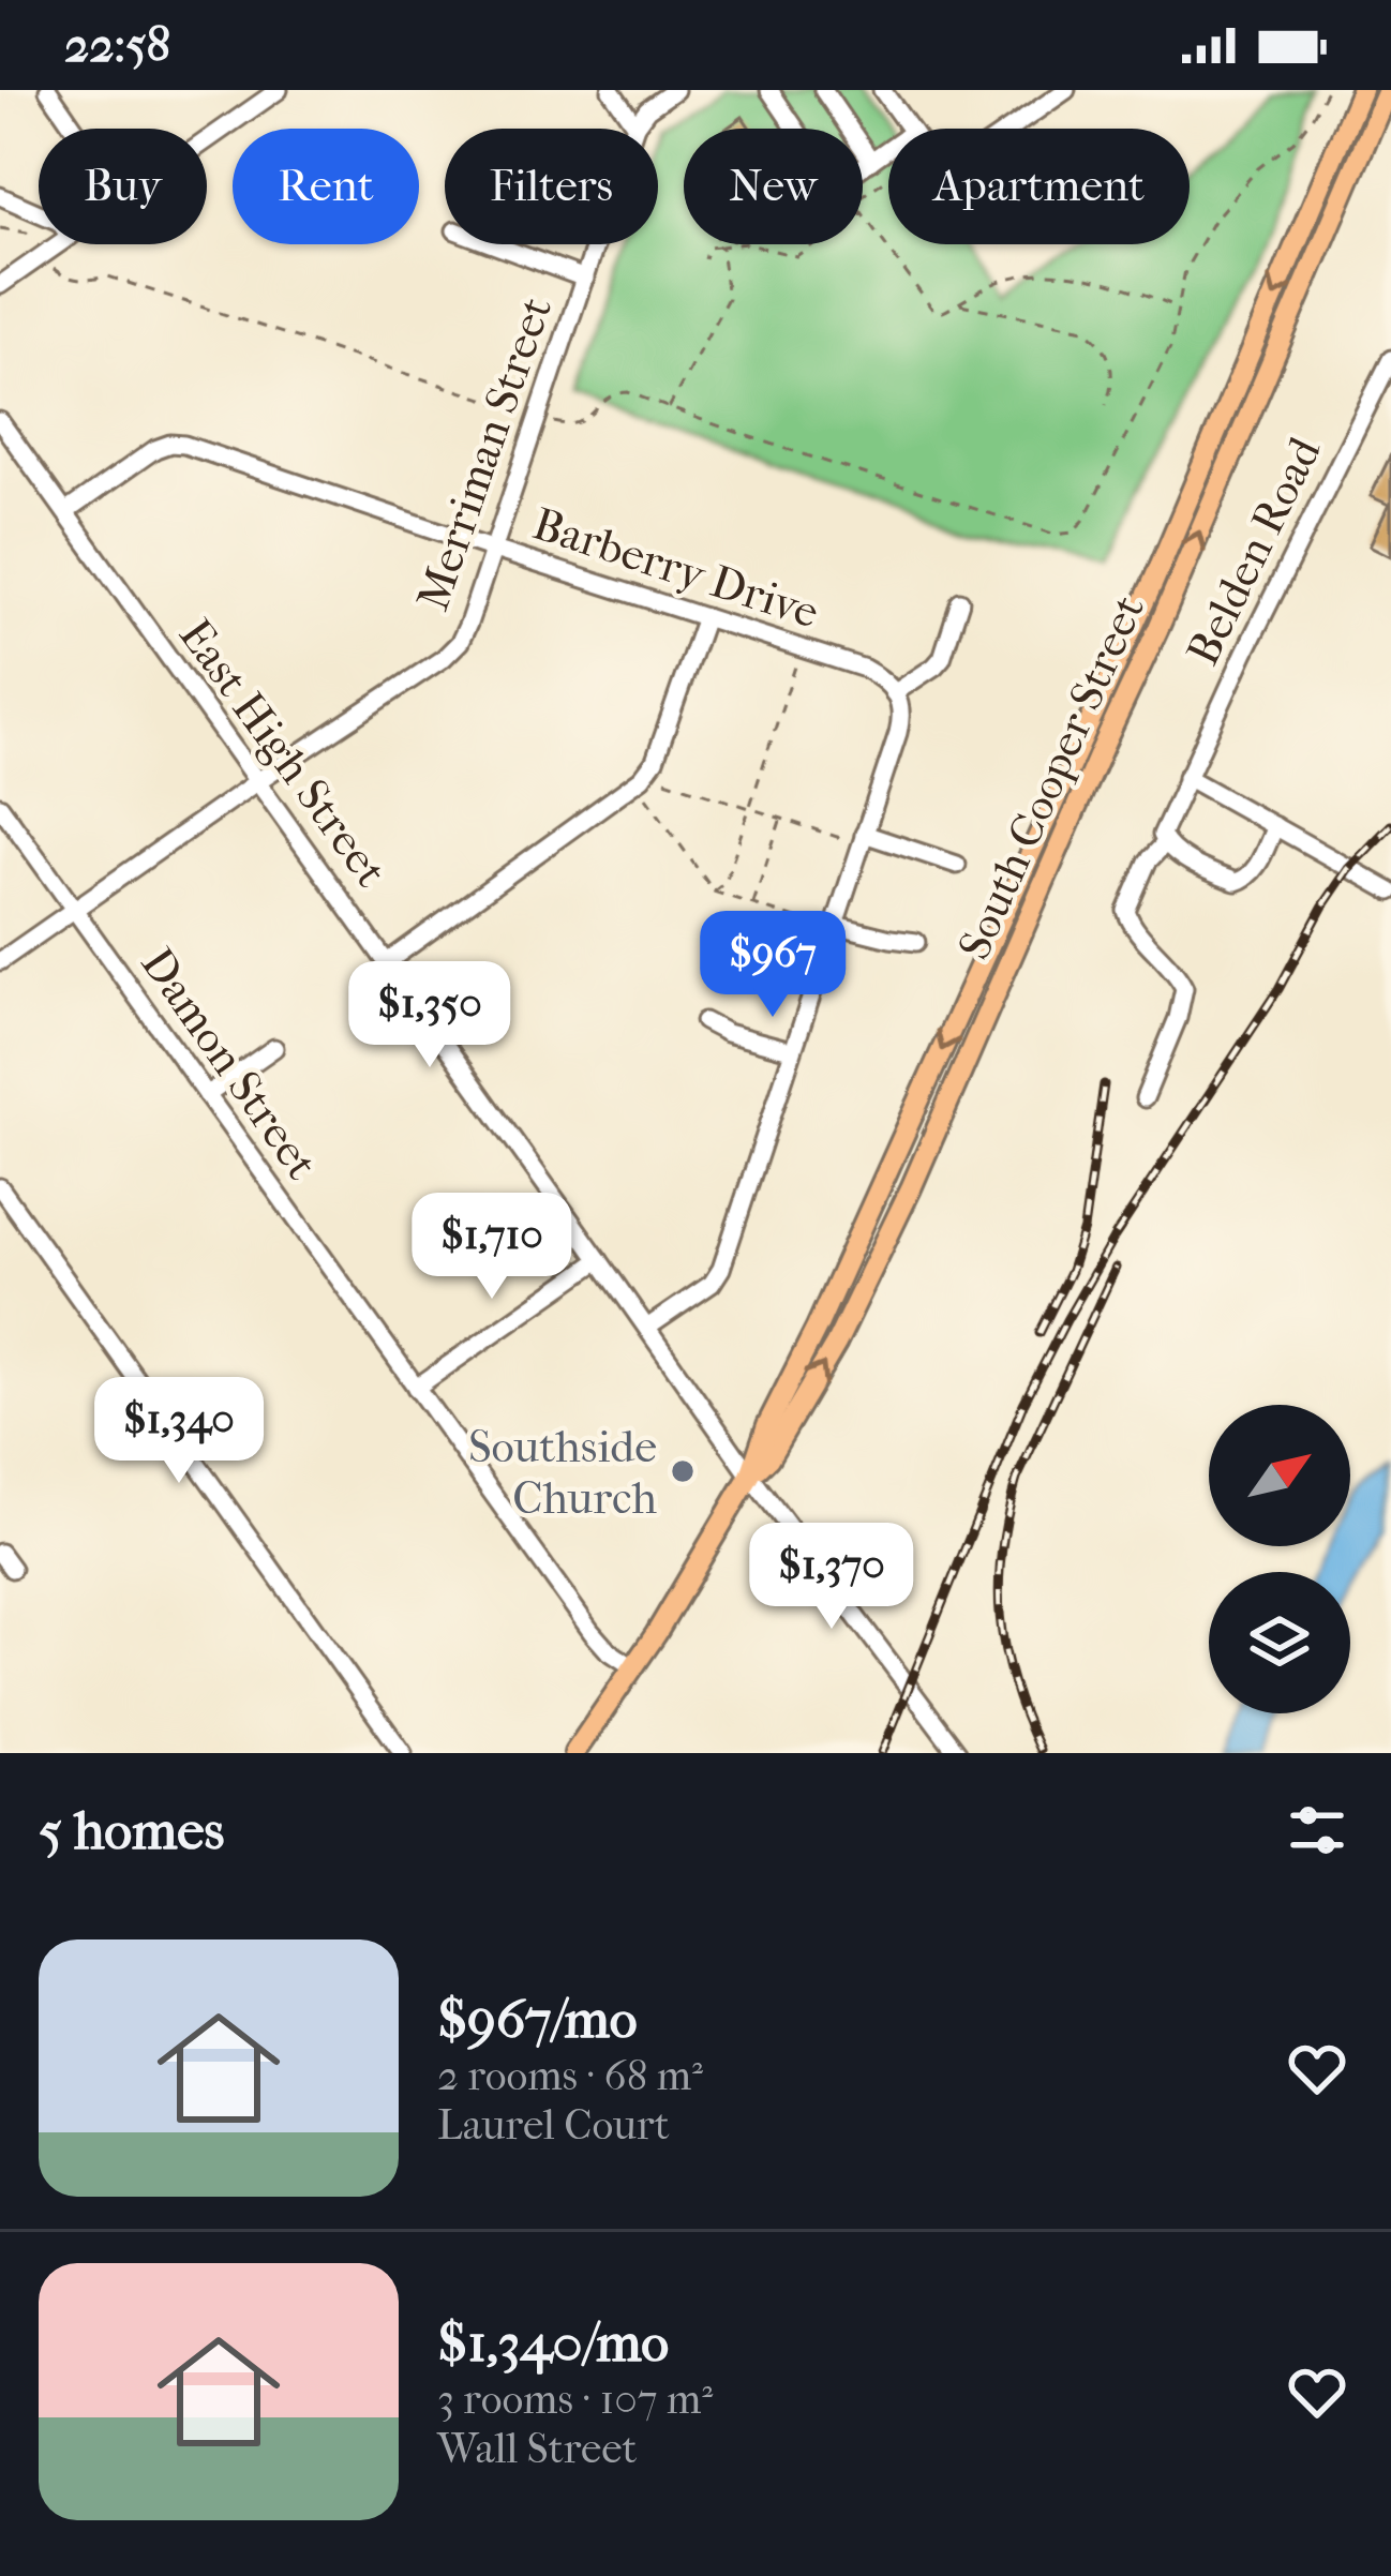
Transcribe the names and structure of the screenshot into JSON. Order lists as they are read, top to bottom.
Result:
{
  "streets": {
    "main road": ["South Cooper Street"],
    "street": [
      "Merriman Street",
      "Belden Road",
      "Barberry Drive",
      "East High Street",
      "Damon Street"
    ]
  },
  "crossings": [
    ["Merriman Street", "Barberry Drive"],
    ["Merriman Street", "East High Street"],
    ["Merriman Street", "Damon Street"],
    ["Barberry Drive", "East High Street"],
    ["East High Street", "South Cooper Street"],
    ["South Cooper Street", "Damon Street"]
  ],
  "places": ["Southside Church"],
  "north": "top right",
  "page": {
    "status": "22:58",
    "chip": [
      "Buy",
      "Rent",
      "Filters",
      "New",
      "Apartment"
    ],
    "price": [
      "$967",
      "$1,350",
      "$1,710",
      "$1,340",
      "$1,370"
    ],
    "heading": "5 homes",
    "list": [
      {
        "name": "$967/mo",
        "note": "2 rooms · 68 m² · Laurel Court"
      },
      {
        "name": "$1,340/mo",
        "note": "3 rooms · 107 m² · Wall Street"
      }
    ]
  }
}
